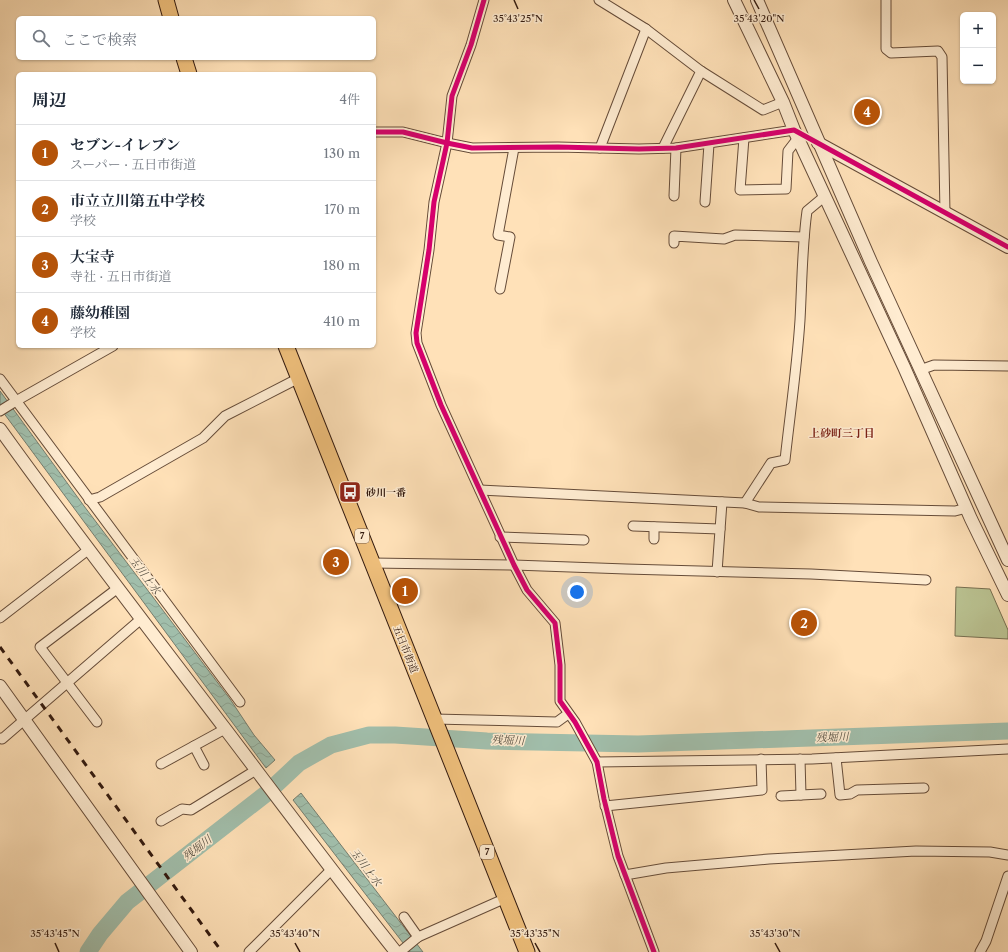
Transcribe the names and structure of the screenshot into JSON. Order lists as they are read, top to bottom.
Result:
{
  "streets": {
    "main road": ["7", "五日市街道"]
  },
  "districts": ["上砂町三丁目"],
  "water": ["玉川上水", "残堀川"],
  "places": {
    "bus stop": ["砂川一番"]
  },
  "page": {
    "map_buttons": ["+", "−"],
    "search": "ここで検索",
    "heading": ["周辺", "4件"],
    "pins": [
      "4",
      "3",
      "1",
      "2"
    ],
    "list": [
      {
        "mark": "1",
        "name": "セブン-イレブン",
        "note": "スーパー · 五日市街道",
        "value": "130 m"
      },
      {
        "mark": "2",
        "name": "市立立川第五中学校",
        "note": "学校",
        "value": "170 m"
      },
      {
        "mark": "3",
        "name": "大宝寺",
        "note": "寺社 · 五日市街道",
        "value": "180 m"
      },
      {
        "mark": "4",
        "name": "藤幼稚園",
        "note": "学校",
        "value": "410 m"
      }
    ]
  },
  "coordinates": [
    "35°43'25\"N",
    "35°43'20\"N",
    "35°43'45\"N",
    "35°43'40\"N",
    "35°43'35\"N",
    "35°43'30\"N"
  ]
}
